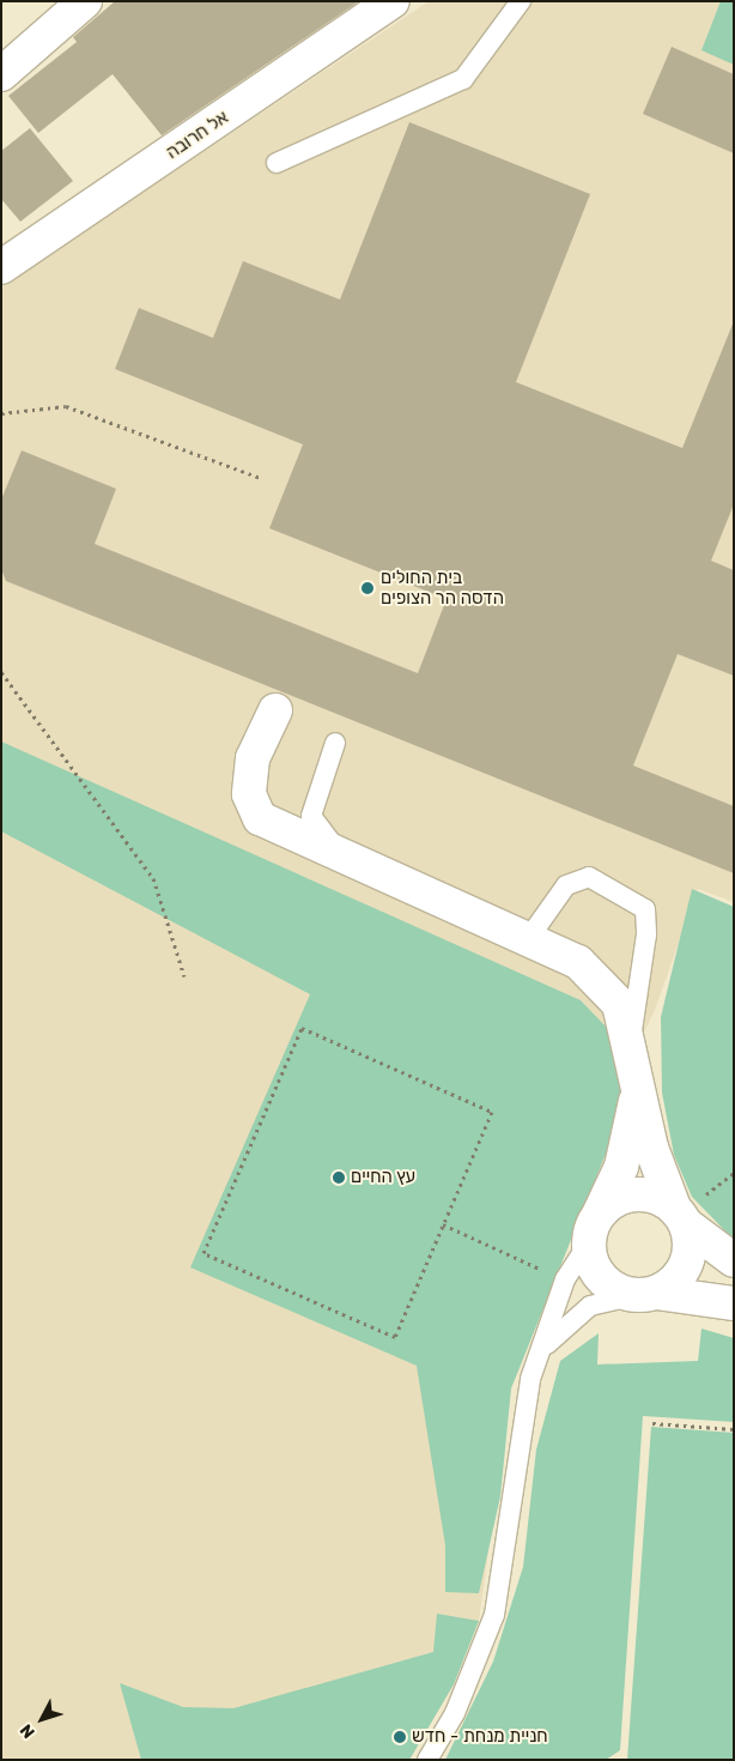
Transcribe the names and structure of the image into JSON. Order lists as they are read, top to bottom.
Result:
{
  "streets": {
    "street": ["אל חרובה"]
  },
  "places": ["בית החולים הדסה הר הצופים", "עץ החיים", "חניית מנחת - חדש"],
  "north": "bottom left"
}
